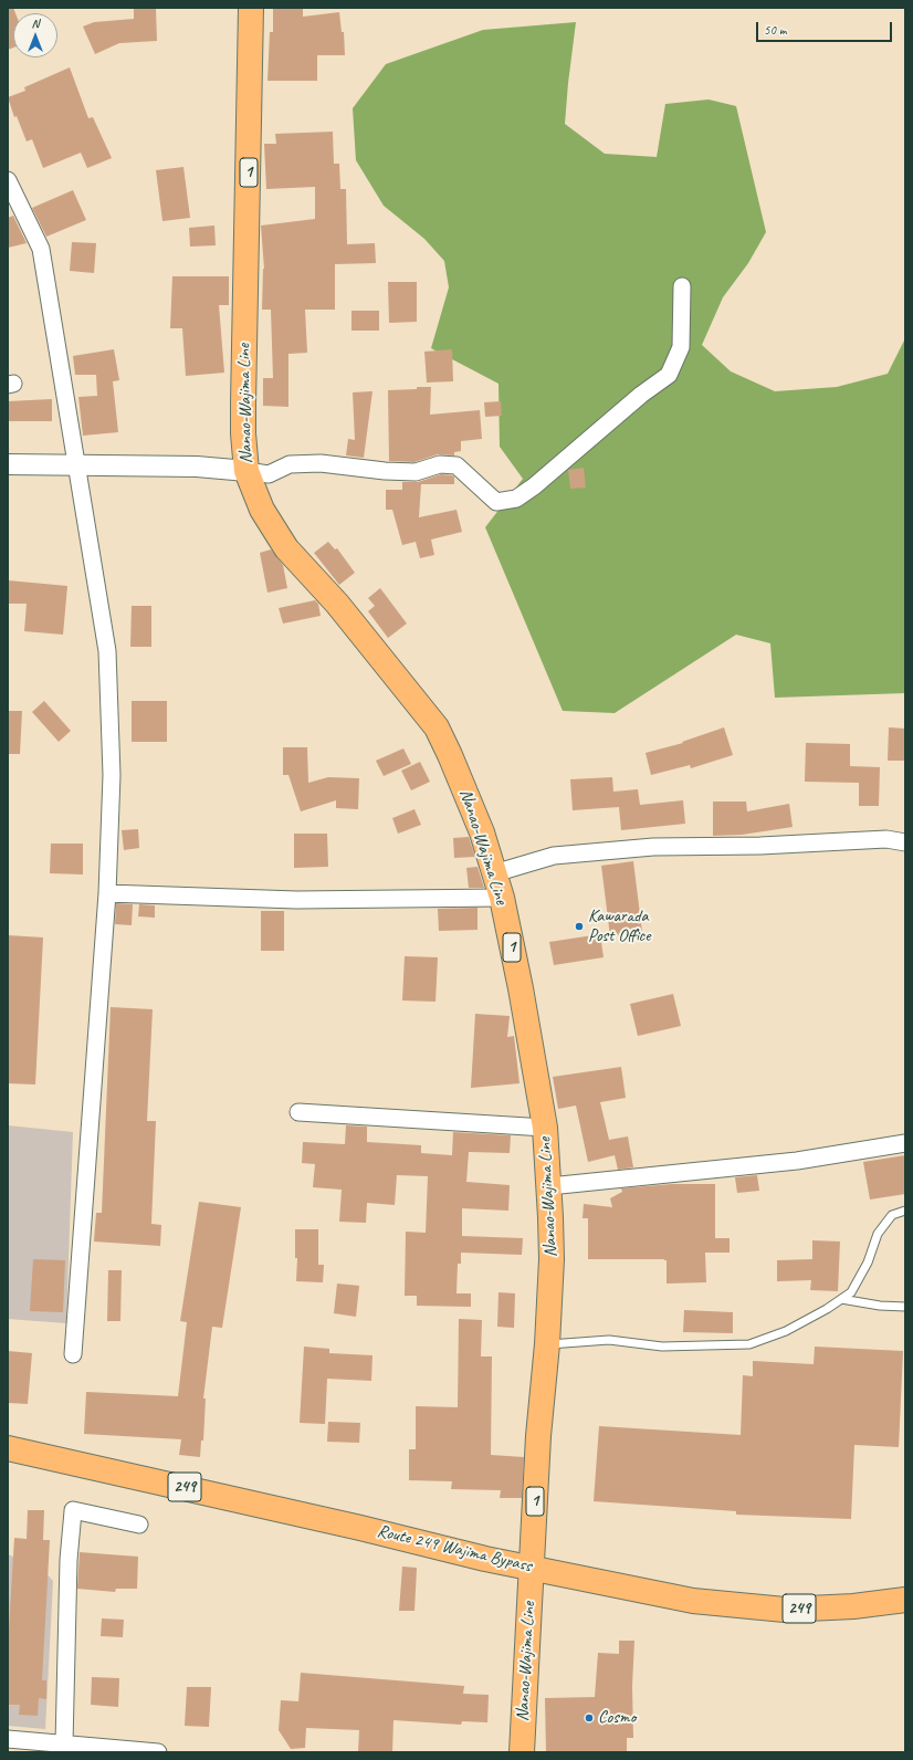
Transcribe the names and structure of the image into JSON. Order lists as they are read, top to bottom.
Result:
{
  "streets": {
    "main road": [
      "1",
      "Nanao-Wajima Line",
      "249",
      "Route 249 Wajima Bypass"
    ]
  },
  "crossings": [
    ["Nanao-Wajima Line", "Route 249 Wajima Bypass"]
  ],
  "places": ["Kawarada Post Office", "Cosmo"],
  "scale_bar": "50 m",
  "north": "top"
}
